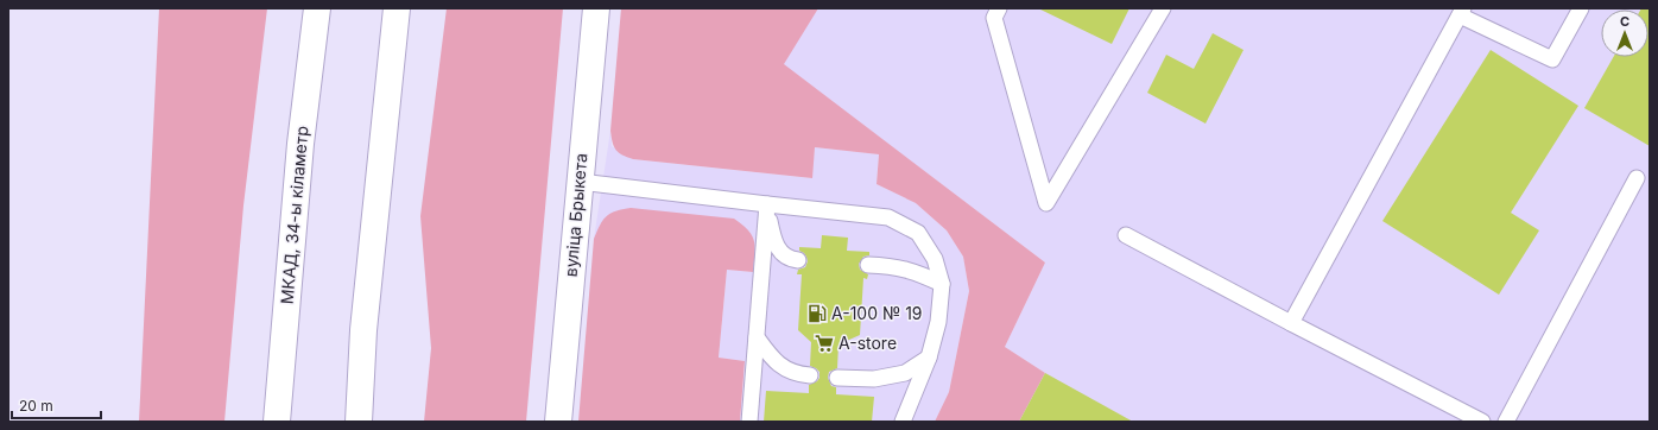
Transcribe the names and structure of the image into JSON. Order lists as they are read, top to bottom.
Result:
{
  "streets": {
    "main road": ["МКАД, 34-ы кіламетр", "вуліца Брыкета"]
  },
  "places": {
    "fuel station": ["А-100 № 19"],
    "supermarket": ["А-store"]
  },
  "scale_bar": "20 m",
  "north": "top"
}
